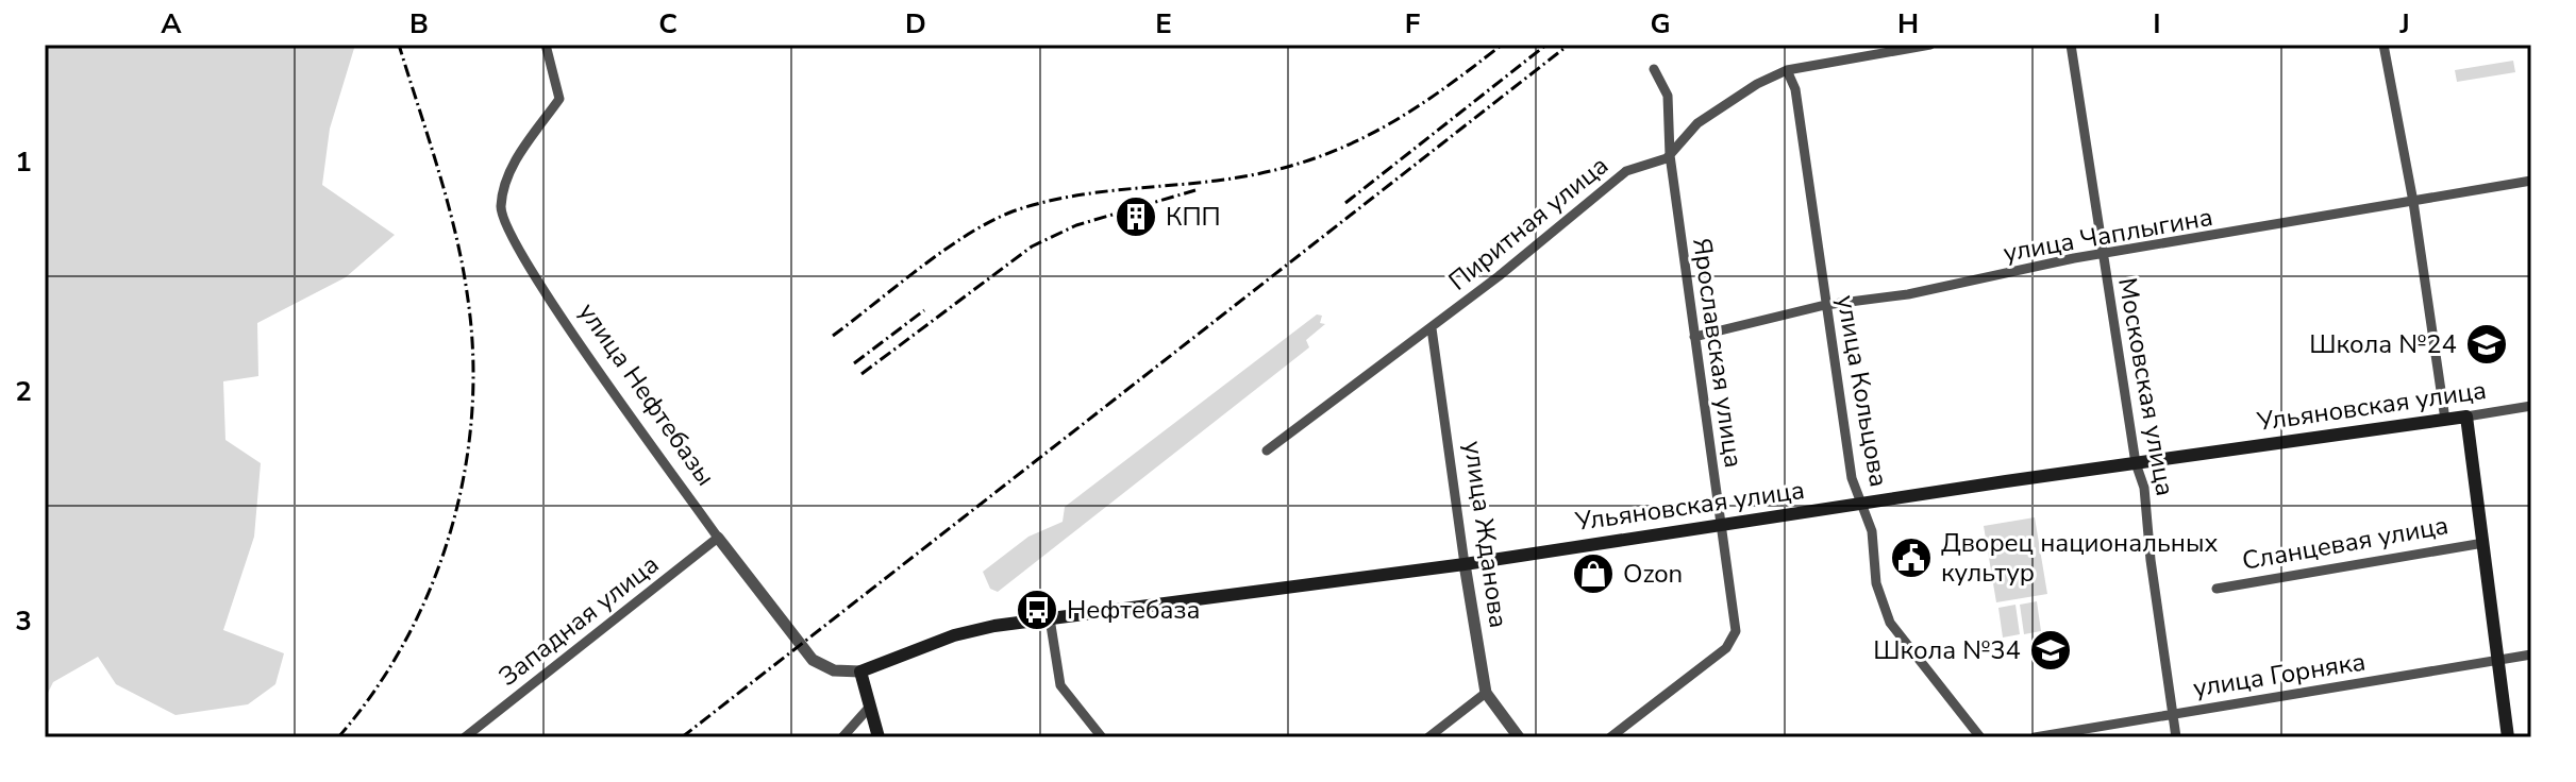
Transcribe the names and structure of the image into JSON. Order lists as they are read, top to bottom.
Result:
{
  "streets": {
    "main road": ["Ульяновская улица", "Сланцевая улица"],
    "street": [
      "Пиритная улица",
      "улица Чаплыгина",
      "Ярославская улица",
      "Московская улица",
      "улица Кольцова",
      "улица Нефтебазы",
      "улица Жданова",
      "Западная улица",
      "улица Горняка"
    ]
  },
  "crossings": [
    ["Пиритная улица", "Ярославская улица"],
    ["Пиритная улица", "улица Кольцова"],
    ["Пиритная улица", "улица Жданова"],
    ["улица Чаплыгина", "Ярославская улица"],
    ["улица Чаплыгина", "Московская улица"],
    ["улица Чаплыгина", "улица Кольцова"],
    ["Ярославская улица", "Ульяновская улица"],
    ["Московская улица", "Ульяновская улица"],
    ["Московская улица", "улица Горняка"],
    ["улица Кольцова", "Ульяновская улица"],
    ["улица Нефтебазы", "Ульяновская улица"],
    ["улица Нефтебазы", "Западная улица"],
    ["Ульяновская улица", "улица Жданова"],
    ["Ульяновская улица", "Сланцевая улица"],
    ["Сланцевая улица", "улица Горняка"]
  ],
  "places": {
    "building": ["КПП"],
    "school or university": ["Школа №24", "Школа №34"],
    "public building": ["Дворец национальных культур"],
    "shop": ["Ozon"],
    "bus stop": ["Нефтебаза"]
  },
  "grid": {
    "columns": [
      "A",
      "B",
      "C",
      "D",
      "E",
      "F",
      "G",
      "H",
      "I",
      "J"
    ],
    "rows": ["1", "2", "3"]
  }
}
